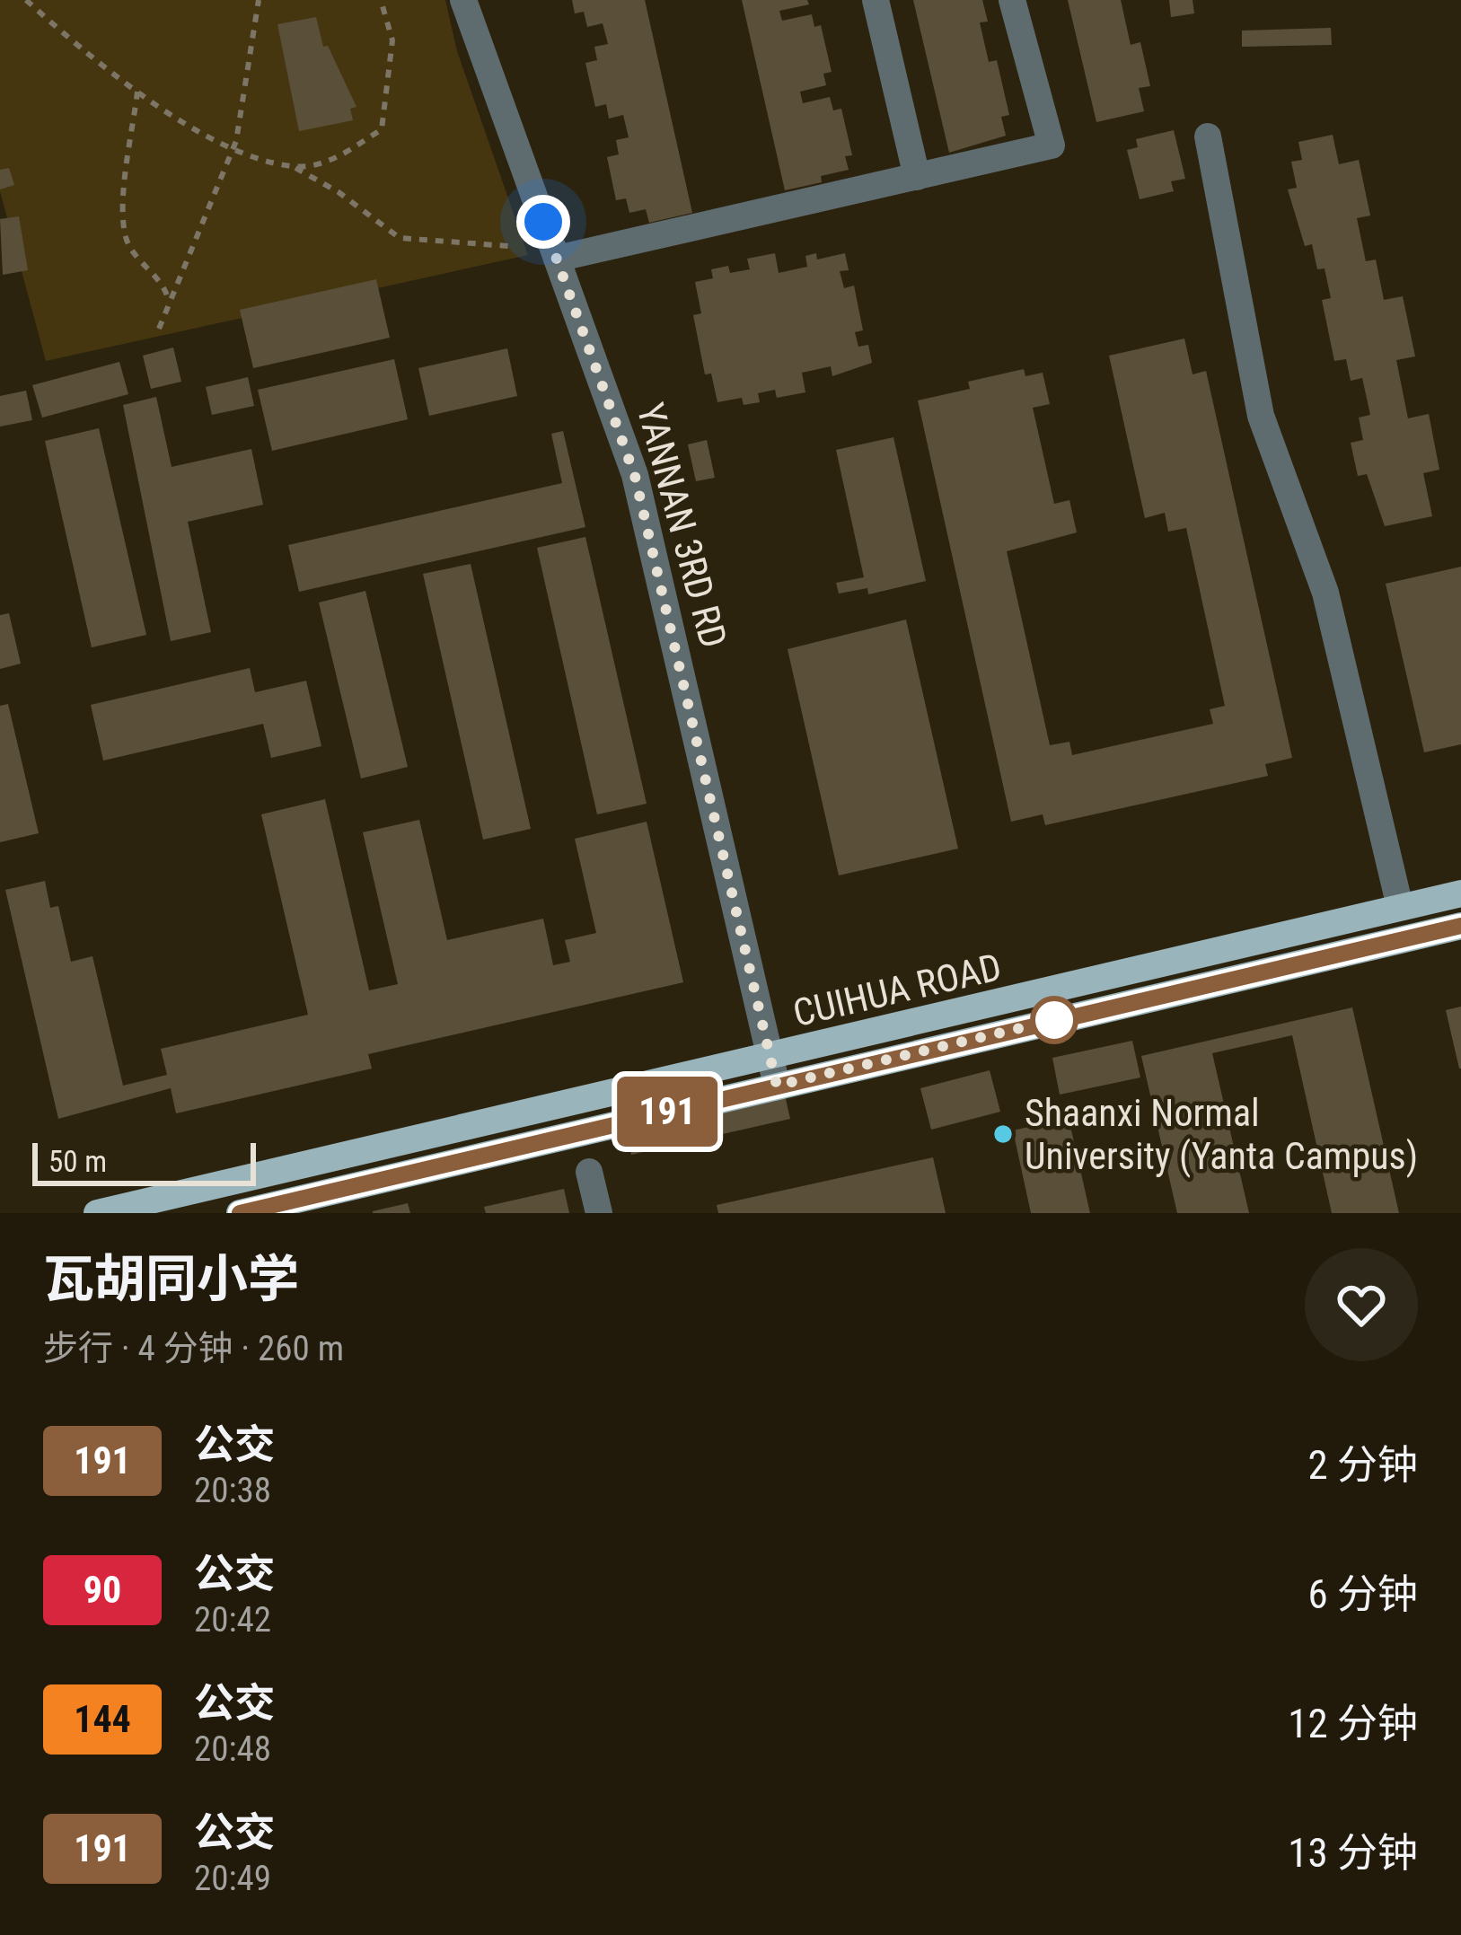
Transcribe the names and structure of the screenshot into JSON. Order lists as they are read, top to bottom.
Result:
{
  "streets": {
    "main road": ["CUIHUA ROAD"],
    "street": ["YANNAN 3RD RD"]
  },
  "crossings": [
    ["YANNAN 3RD RD", "CUIHUA ROAD"]
  ],
  "places": ["Shaanxi Normal University (Yanta Campus)"],
  "lines": ["bus line 191"],
  "scale_bar": "50 m",
  "page": {
    "on_map": "191",
    "scale": "50 m",
    "heading": ["瓦胡同小学", "步行 · 4 分钟 · 260 m"],
    "list": [
      {
        "mark": "191",
        "name": "公交",
        "note": "20:38",
        "value": "2 分钟"
      },
      {
        "mark": "90",
        "name": "公交",
        "note": "20:42",
        "value": "6 分钟"
      },
      {
        "mark": "144",
        "name": "公交",
        "note": "20:48",
        "value": "12 分钟"
      },
      {
        "mark": "191",
        "name": "公交",
        "note": "20:49",
        "value": "13 分钟"
      }
    ]
  }
}
